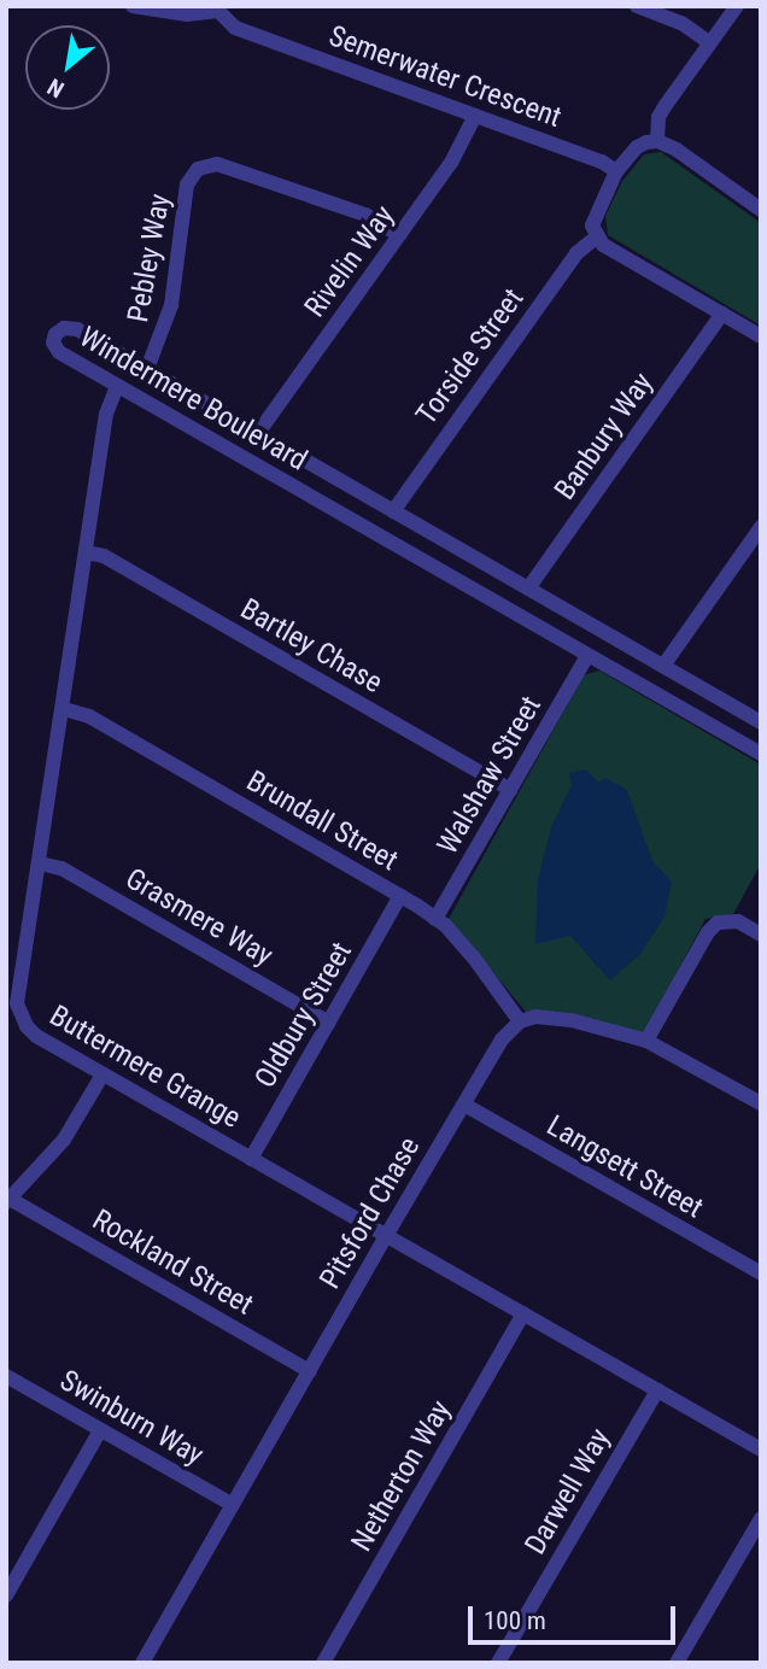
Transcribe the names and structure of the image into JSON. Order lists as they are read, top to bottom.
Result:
{
  "streets": {
    "street": [
      "Semerwater Crescent",
      "Pebley Way",
      "Rivelin Way",
      "Torside Street",
      "Windermere Boulevard",
      "Banbury Way",
      "Bartley Chase",
      "Walshaw Street",
      "Brundall Street",
      "Grasmere Way",
      "Oldbury Street",
      "Buttermere Grange",
      "Langsett Street",
      "Pitsford Chase",
      "Rockland Street",
      "Swinburn Way",
      "Netherton Way",
      "Darwell Way"
    ]
  },
  "crossings": [
    ["Semerwater Crescent", "Rivelin Way"],
    ["Pebley Way", "Rivelin Way"],
    ["Pebley Way", "Windermere Boulevard"],
    ["Rivelin Way", "Windermere Boulevard"],
    ["Torside Street", "Windermere Boulevard"],
    ["Windermere Boulevard", "Banbury Way"],
    ["Windermere Boulevard", "Walshaw Street"],
    ["Windermere Boulevard", "Buttermere Grange"],
    ["Bartley Chase", "Walshaw Street"],
    ["Bartley Chase", "Buttermere Grange"],
    ["Walshaw Street", "Brundall Street"],
    ["Brundall Street", "Oldbury Street"],
    ["Brundall Street", "Buttermere Grange"],
    ["Brundall Street", "Pitsford Chase"],
    ["Grasmere Way", "Oldbury Street"],
    ["Grasmere Way", "Buttermere Grange"],
    ["Oldbury Street", "Buttermere Grange"],
    ["Buttermere Grange", "Pitsford Chase"],
    ["Buttermere Grange", "Netherton Way"],
    ["Buttermere Grange", "Darwell Way"],
    ["Langsett Street", "Pitsford Chase"],
    ["Pitsford Chase", "Rockland Street"],
    ["Pitsford Chase", "Swinburn Way"]
  ],
  "scale_bar": "100 m",
  "north": "bottom left"
}
